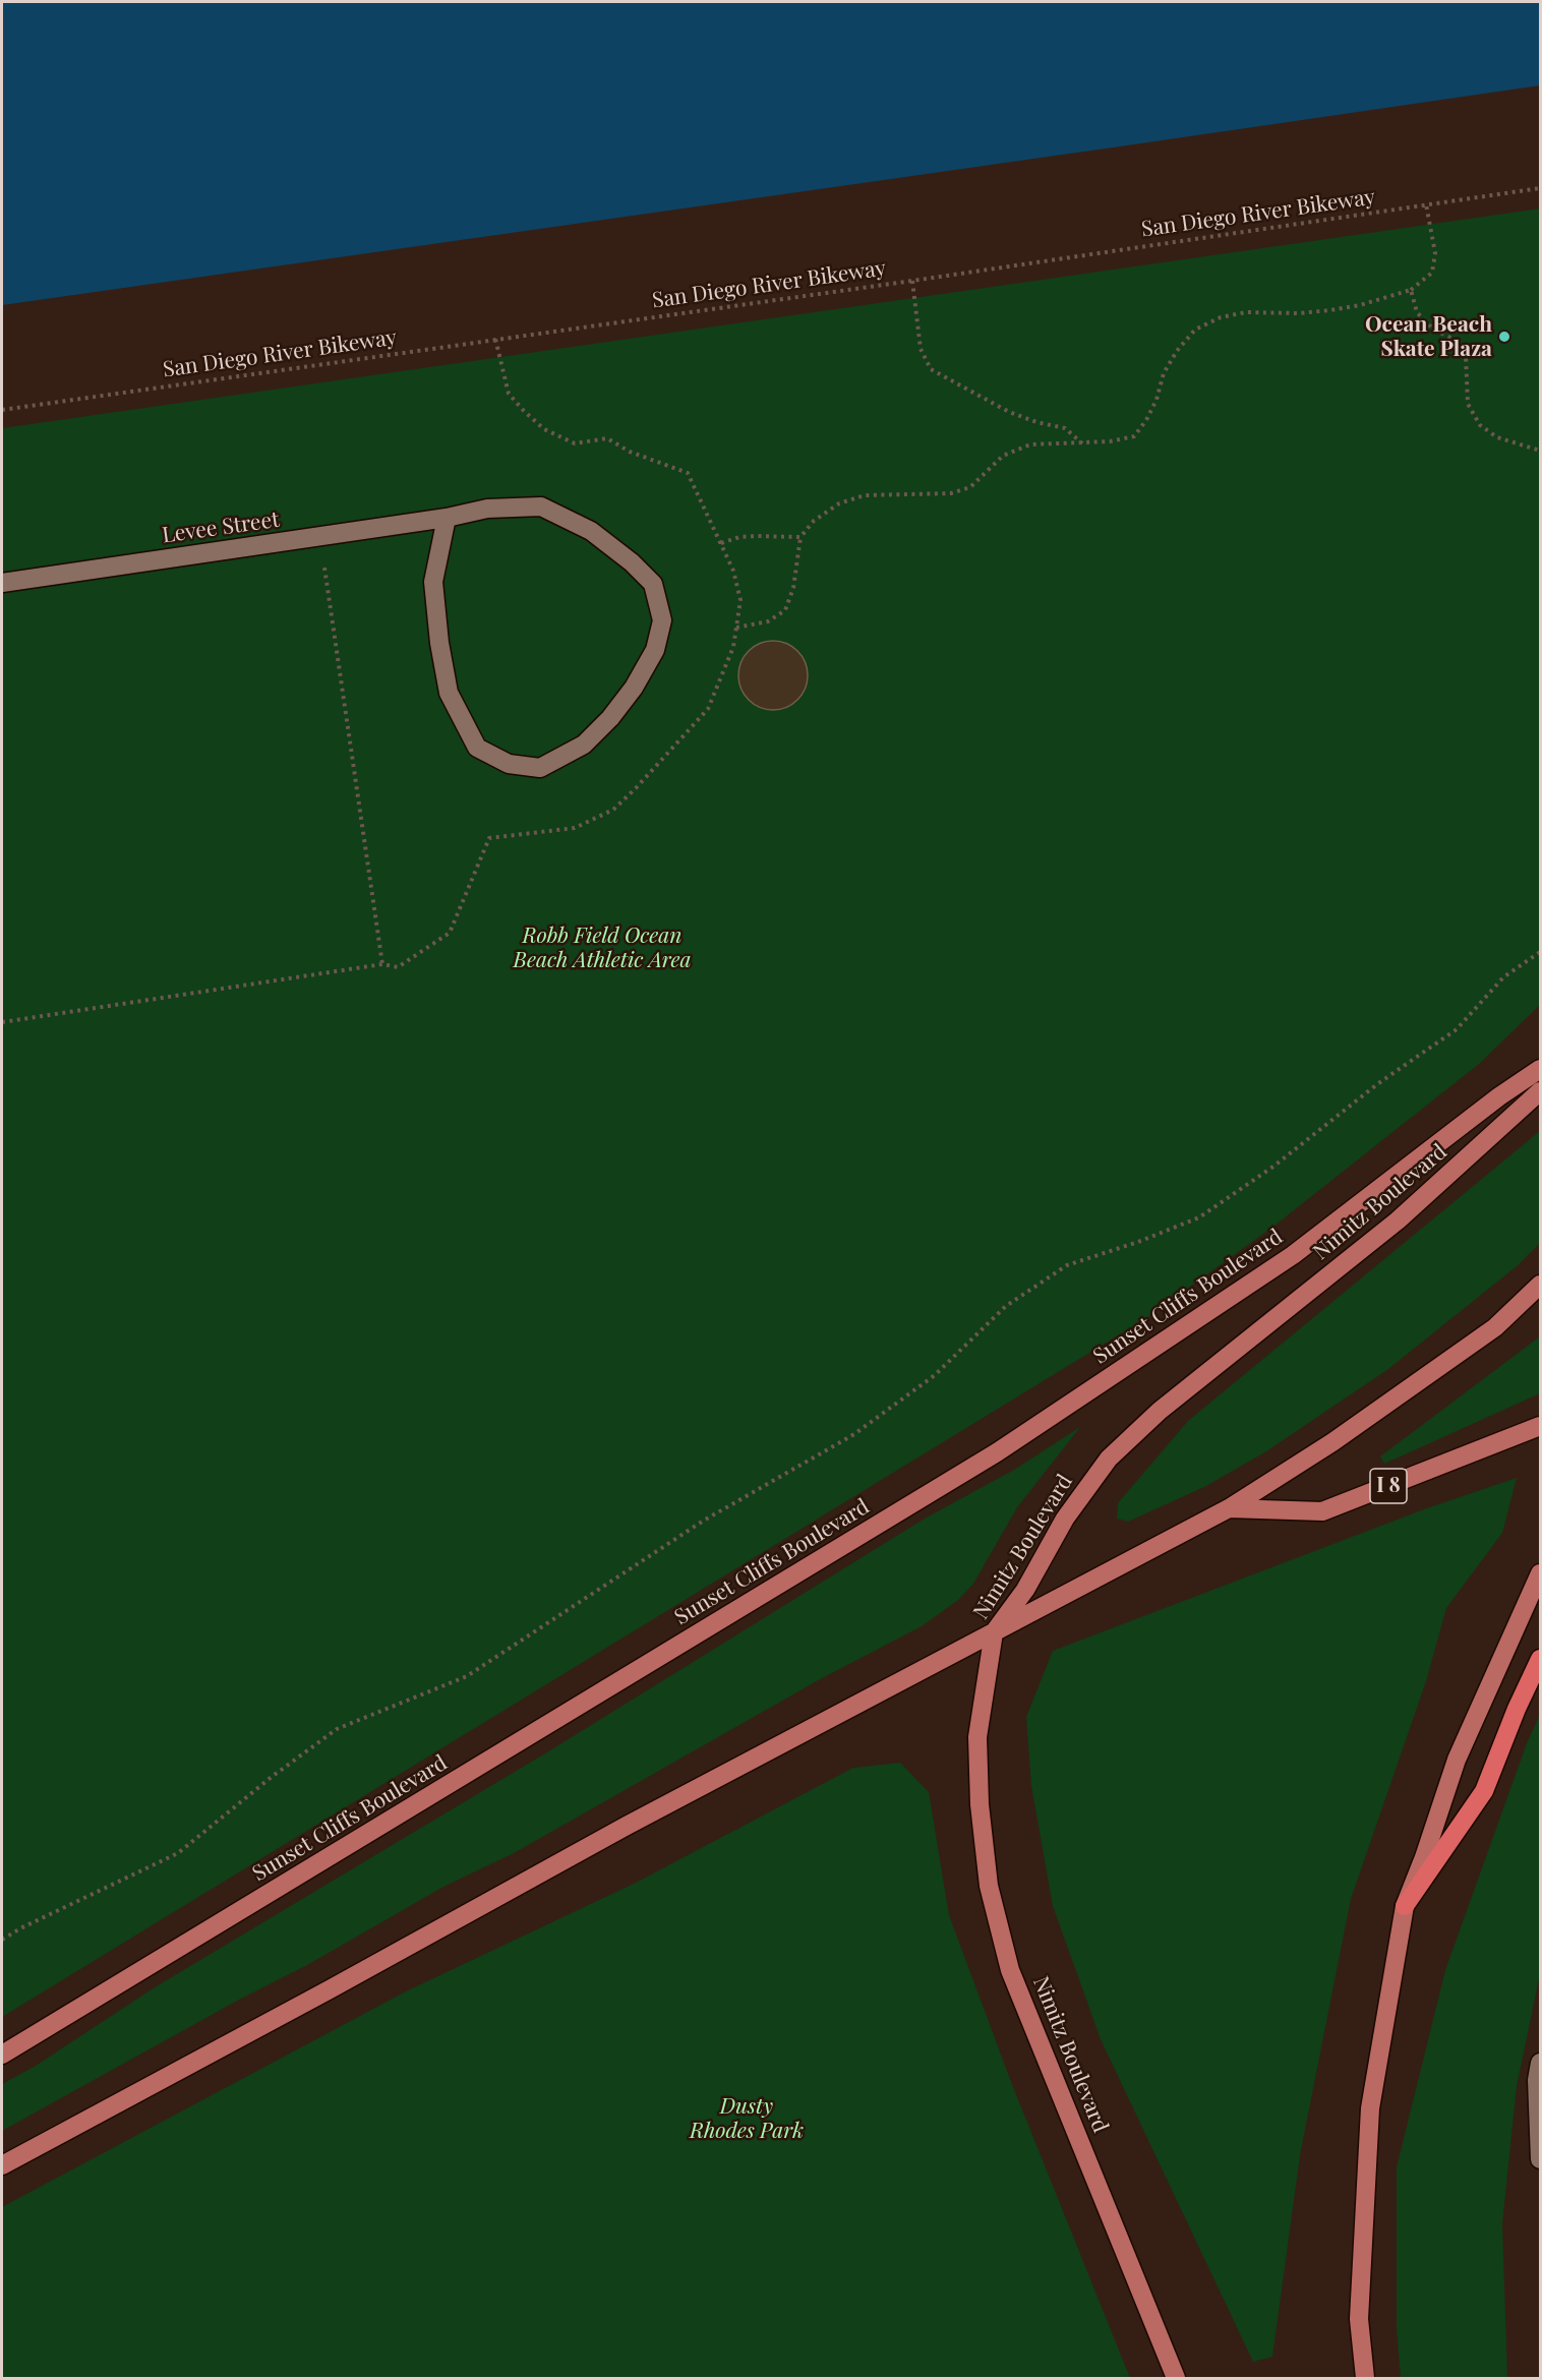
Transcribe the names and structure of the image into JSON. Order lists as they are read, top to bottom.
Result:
{
  "streets": {
    "main road": ["Nimitz Boulevard", "Sunset Cliffs Boulevard", "I 8"],
    "street": ["Levee Street"],
    "path": ["San Diego River Bikeway"]
  },
  "parks": ["Robb Field Ocean Beach Athletic Area", "Dusty Rhodes Park"],
  "places": ["Ocean Beach Skate Plaza"]
}
